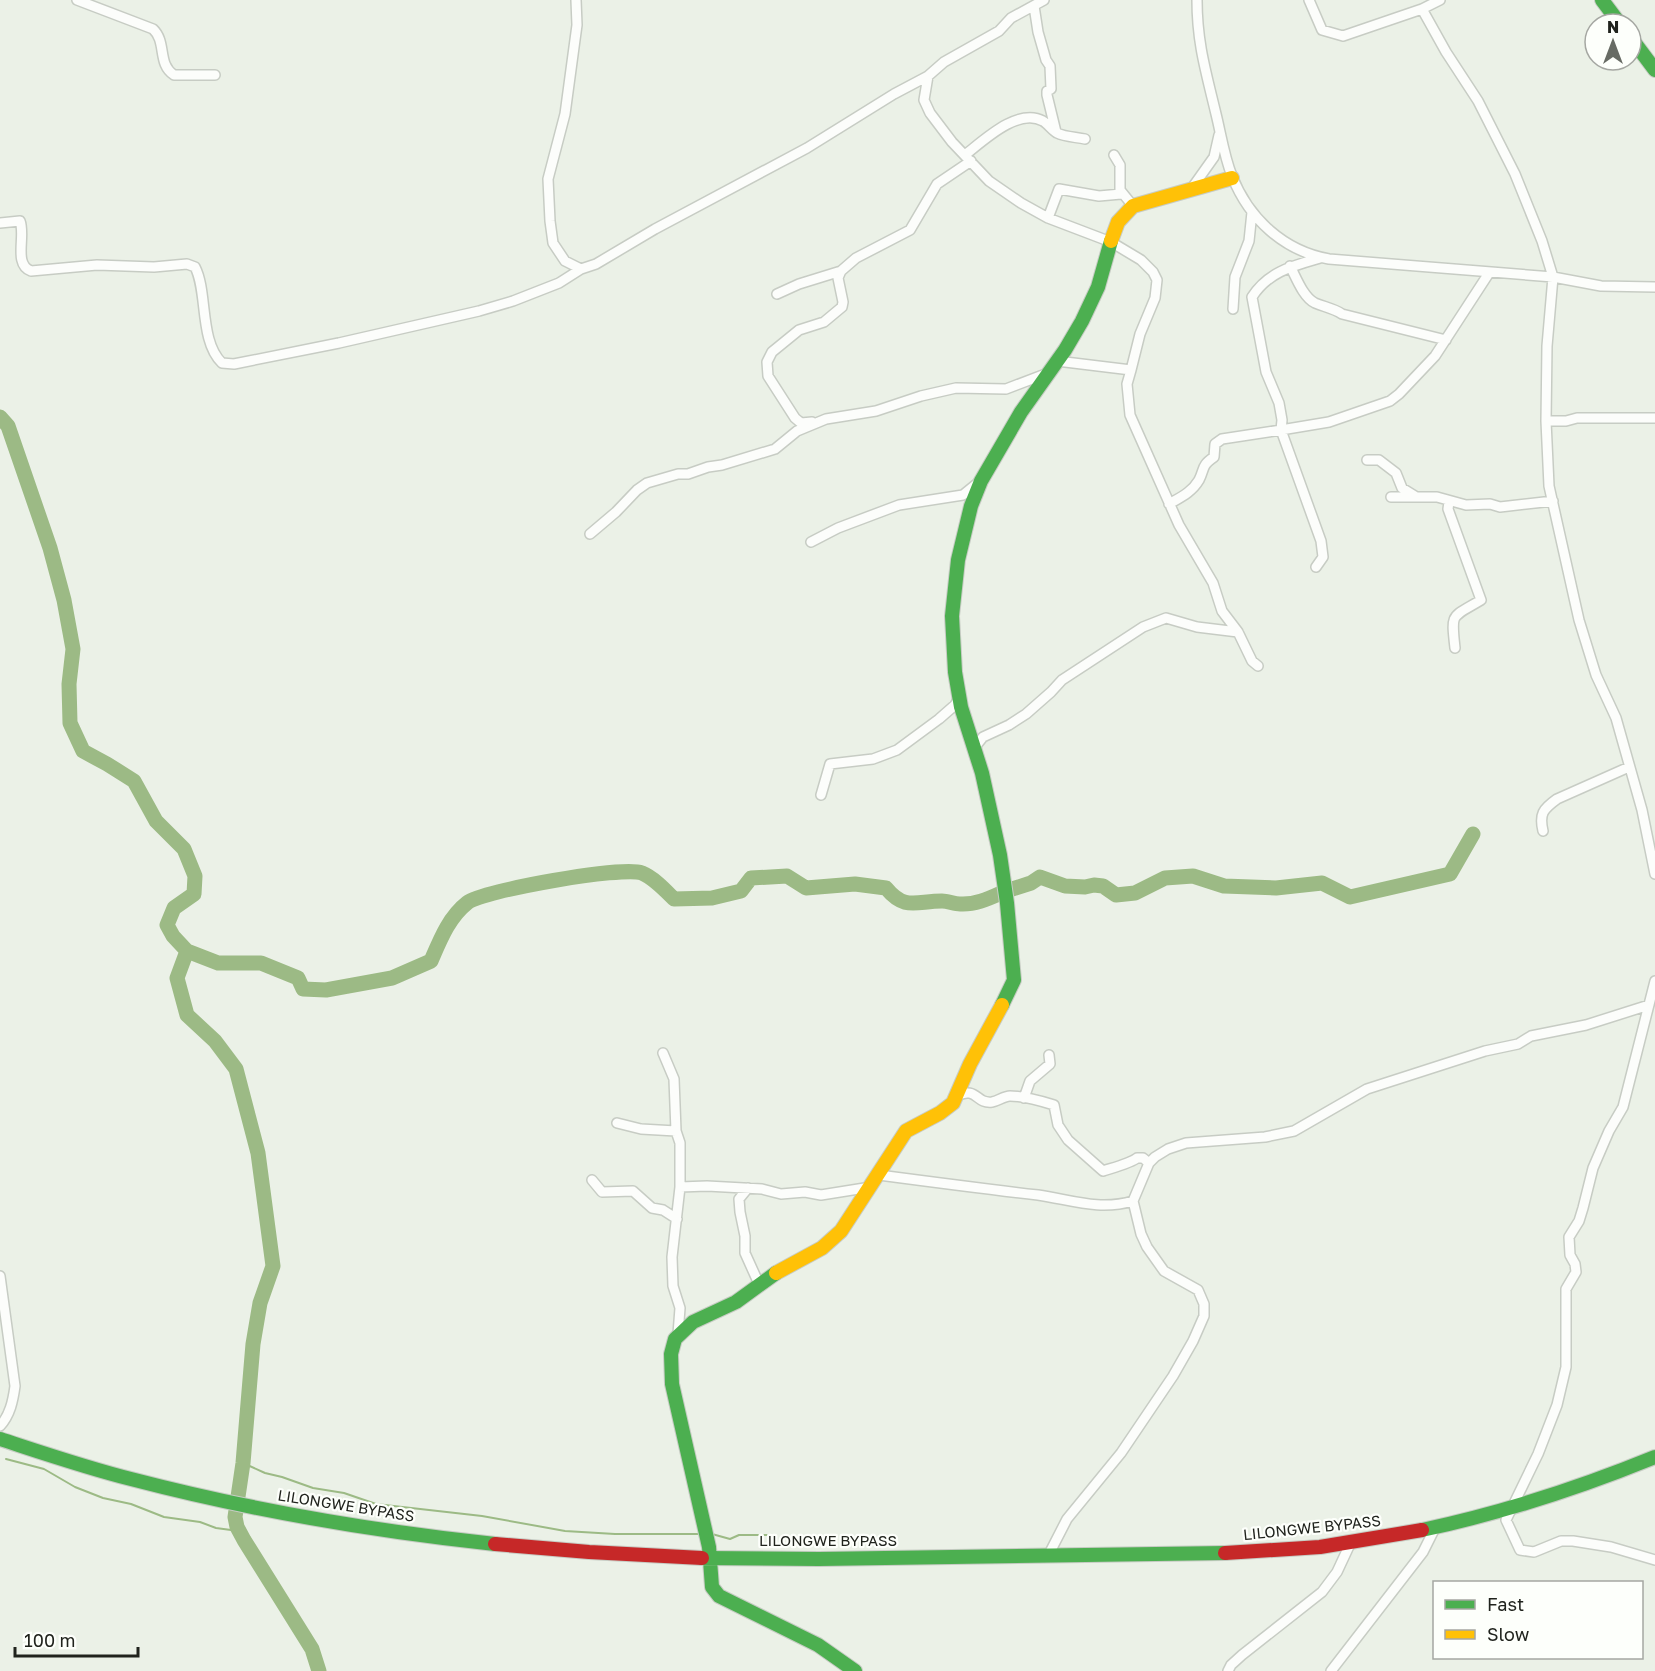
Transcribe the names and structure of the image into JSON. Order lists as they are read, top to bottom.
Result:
{
  "streets": {
    "main road": ["LILONGWE BYPASS"]
  },
  "legend": ["Fast", "Slow"],
  "scale_bar": "100 m",
  "north": "top"
}
